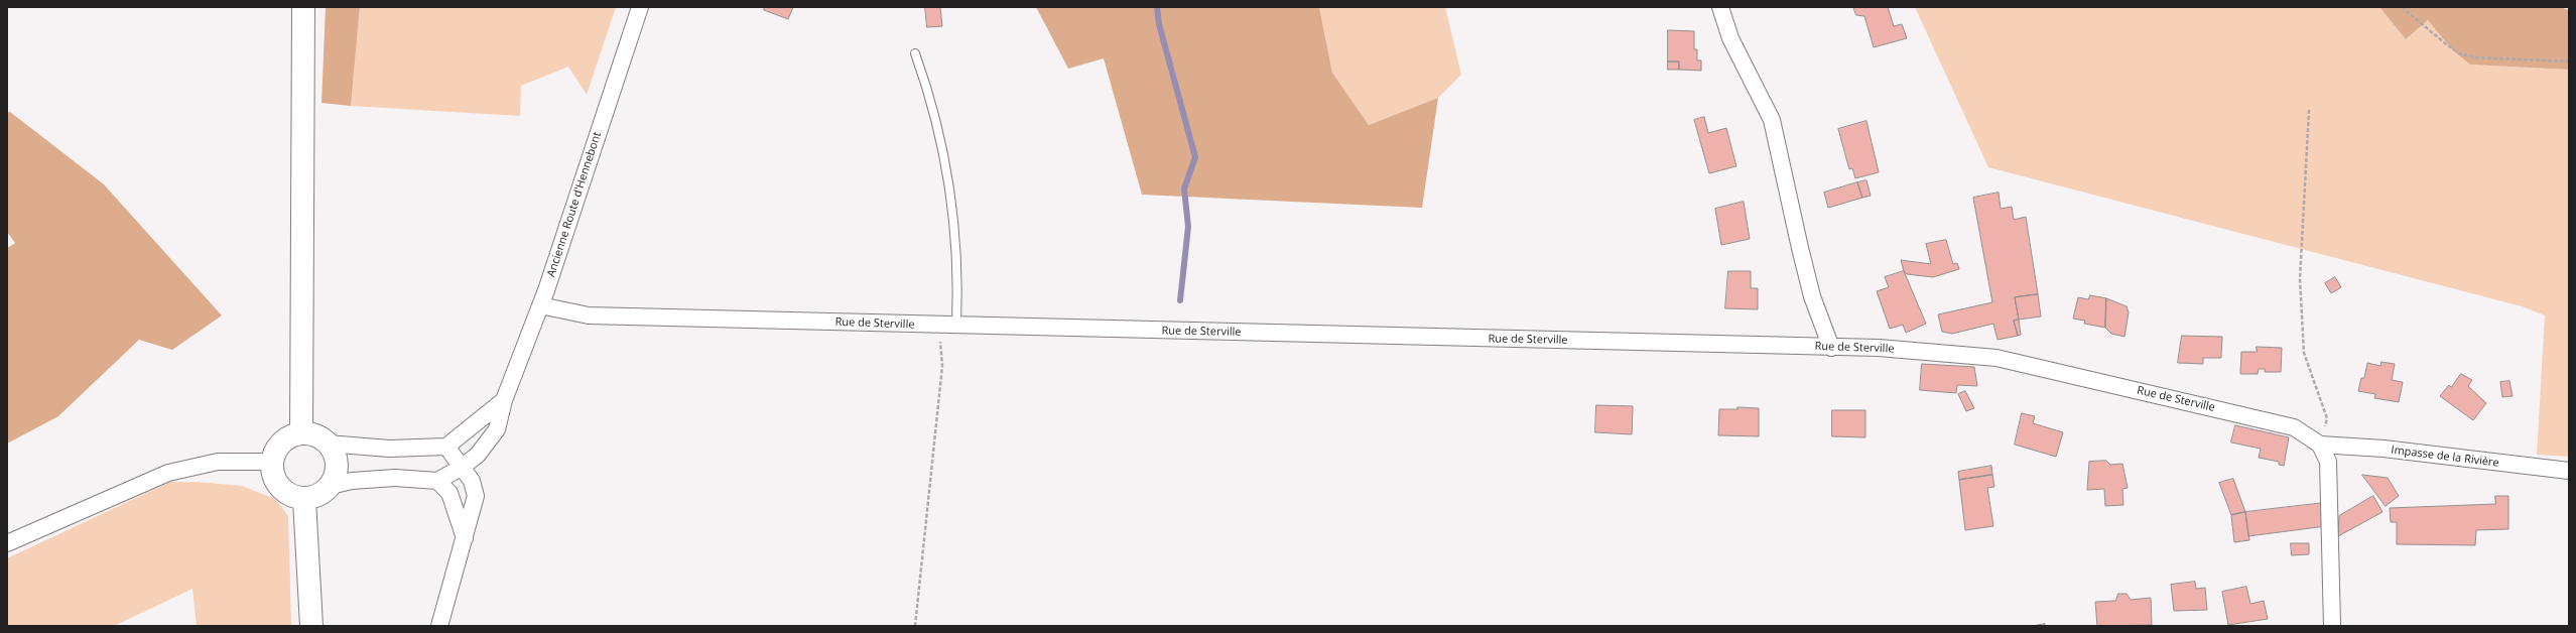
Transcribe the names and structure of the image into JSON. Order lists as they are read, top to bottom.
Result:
{
  "streets": {
    "street": ["Ancienne Route d'Hennebont", "Rue de Sterville", "Impasse de la Rivière"]
  },
  "crossings": [
    ["Ancienne Route d'Hennebont", "Rue de Sterville"],
    ["Rue de Sterville", "Impasse de la Rivière"]
  ]
}
